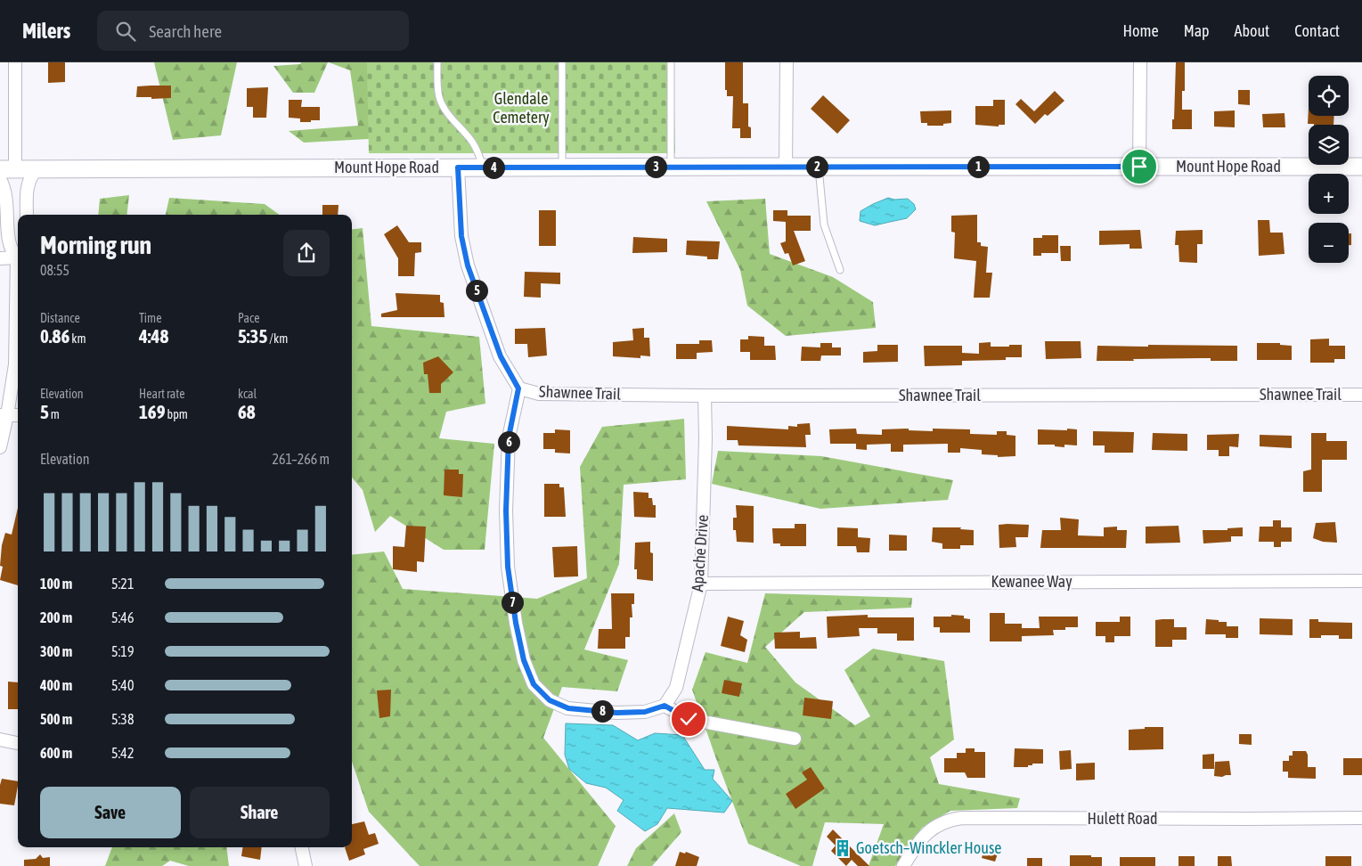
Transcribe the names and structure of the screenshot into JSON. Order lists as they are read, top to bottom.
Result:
{
  "streets": {
    "street": [
      "Mount Hope Road",
      "Shawnee Trail",
      "Apache Drive",
      "Kewanee Way",
      "Hulett Road"
    ]
  },
  "crossings": [
    ["Shawnee Trail", "Apache Drive"],
    ["Apache Drive", "Kewanee Way"]
  ],
  "parks": ["Glendale Cemetery"],
  "places": {
    "building": ["Goetsch–Winckler House"]
  },
  "page": {
    "header": "Milers",
    "search": "Search here",
    "nav": [
      "Home",
      "Map",
      "About",
      "Contact"
    ],
    "map_buttons": ["+", "−"],
    "pins": [
      "1",
      "2",
      "3",
      "4",
      "5",
      "6",
      "7",
      "8"
    ],
    "heading": ["Morning run", "08:55"],
    "stats": [
      ["Distance", "0.86 km"],
      ["Time", "4:48"],
      ["Pace", "5:35 /km"],
      ["Elevation", "5 m"],
      ["Heart rate", "169 bpm"],
      ["kcal", "68"]
    ],
    "chart": ["Elevation", "261–266 m"],
    "list": [
      {
        "name": "100 m",
        "note": "5:21"
      },
      {
        "name": "200 m",
        "note": "5:46"
      },
      {
        "name": "300 m",
        "note": "5:19"
      },
      {
        "name": "400 m",
        "note": "5:40"
      },
      {
        "name": "500 m",
        "note": "5:38"
      },
      {
        "name": "600 m",
        "note": "5:42"
      }
    ],
    "buttons": ["Save", "Share"]
  }
}
